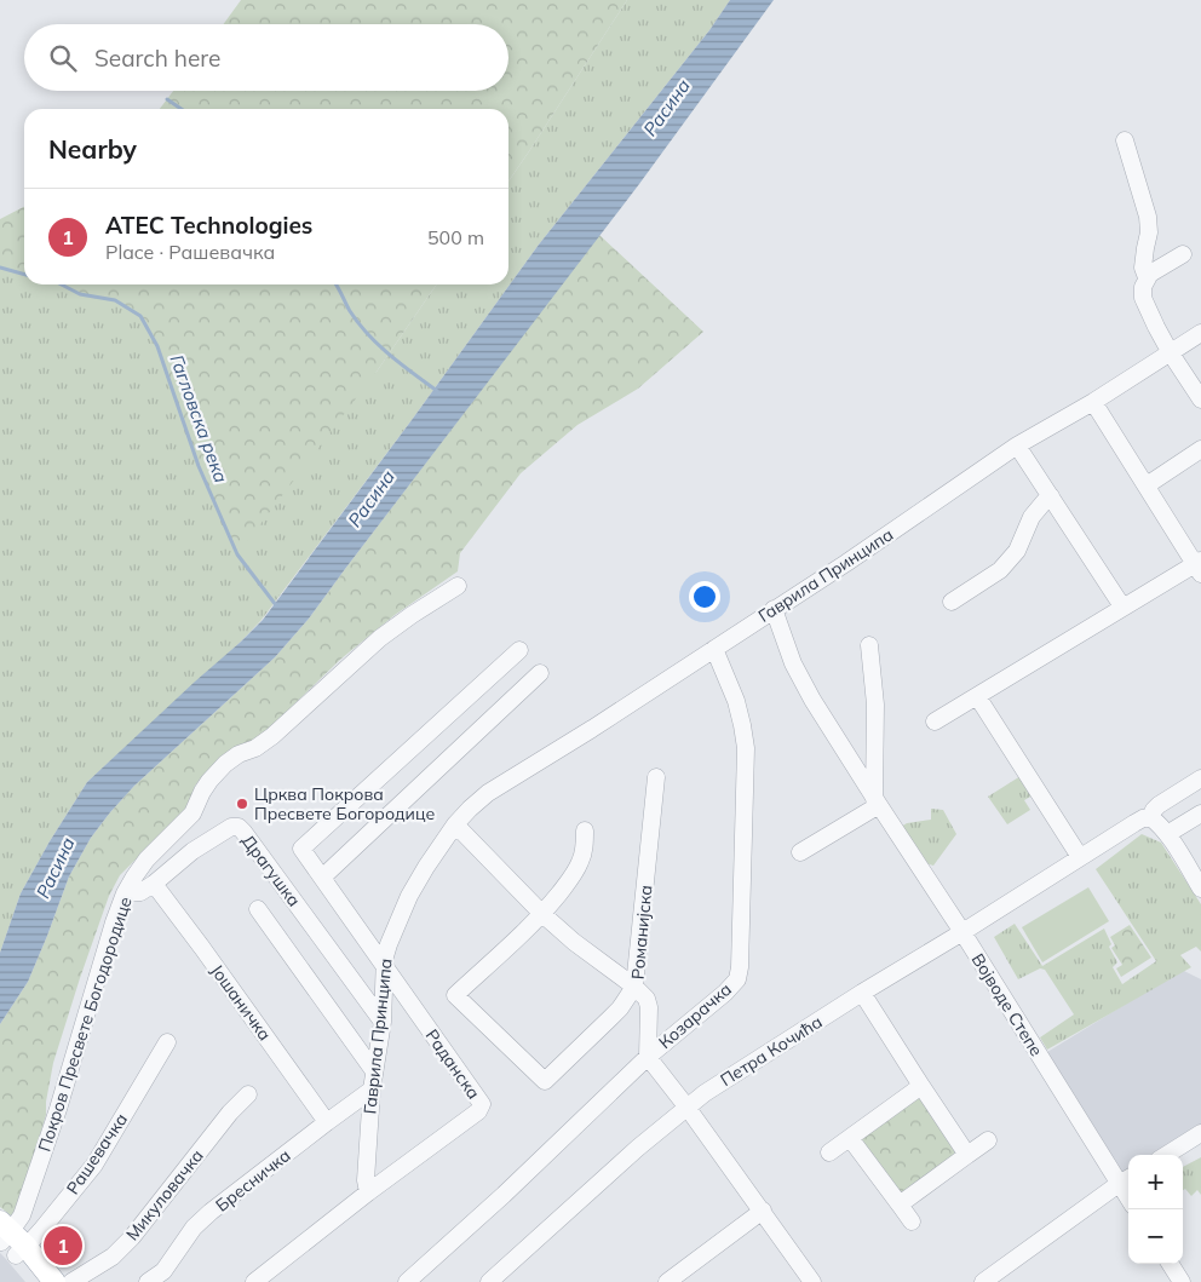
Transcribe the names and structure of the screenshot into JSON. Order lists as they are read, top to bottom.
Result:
{
  "streets": {
    "street": [
      "Гаврила Принципа",
      "Драгушка",
      "Романијска",
      "Јошаничка",
      "Војводе Степе",
      "Козарачка",
      "Покров Пресвете Богодородице",
      "Петра Кочића",
      "Раданска",
      "Рашевачка",
      "Бресничка",
      "Микуловачка"
    ]
  },
  "crossings": [
    ["Гаврила Принципа", "Драгушка"],
    ["Гаврила Принципа", "Војводе Степе"],
    ["Гаврила Принципа", "Козарачка"],
    ["Гаврила Принципа", "Раданска"],
    ["Гаврила Принципа", "Бресничка"],
    ["Драгушка", "Јошаничка"],
    ["Драгушка", "Покров Пресвете Богодородице"],
    ["Романијска", "Козарачка"],
    ["Јошаничка", "Бресничка"],
    ["Војводе Степе", "Петра Кочића"],
    ["Покров Пресвете Богодородице", "Рашевачка"]
  ],
  "water": ["Расина", "Гагловска река"],
  "places": ["Црква Покрова Пресвете Богородице"],
  "page": {
    "search": "Search here",
    "heading": "Nearby",
    "list": [
      {
        "mark": "1",
        "name": "ATEC Technologies",
        "note": "Place · Рашевачка",
        "value": "500 m"
      }
    ],
    "map_buttons": ["+", "−"],
    "pins": "1"
  }
}
